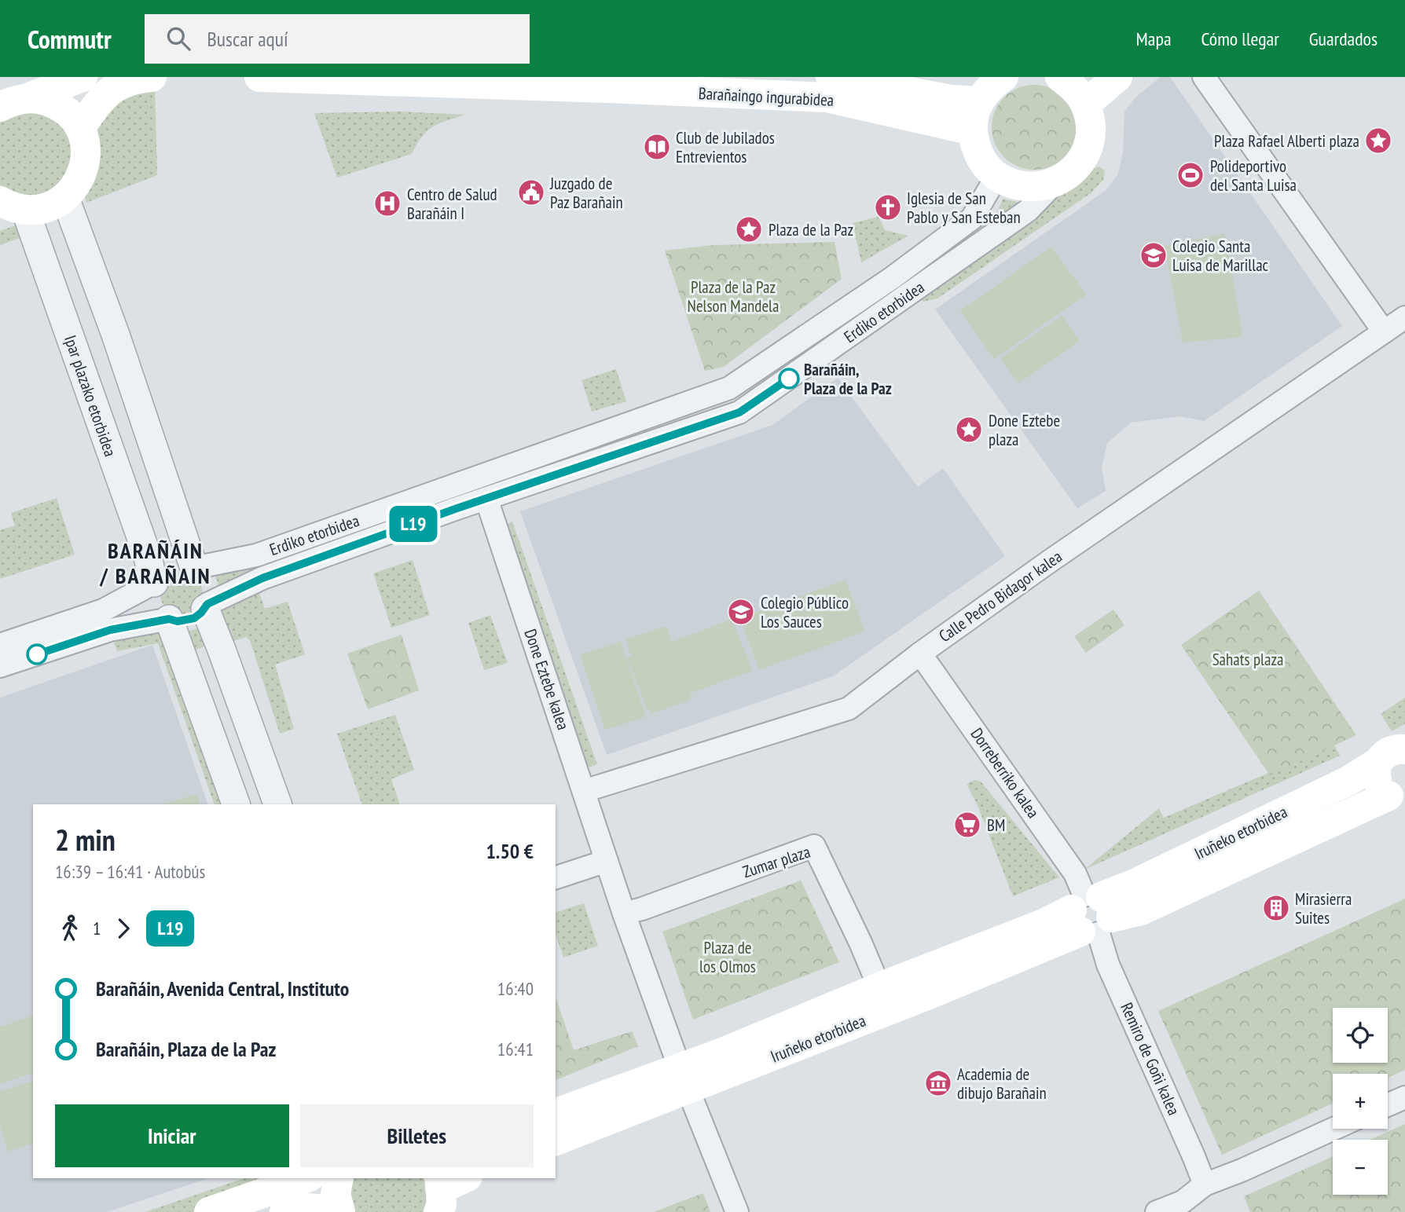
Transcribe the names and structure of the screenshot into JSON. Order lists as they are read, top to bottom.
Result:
{
  "streets": {
    "main road": ["Barañaingo ingurabidea", "Iruñeko etorbidea"],
    "street": [
      "Erdiko etorbidea",
      "Ipar plazako etorbidea",
      "Calle Pedro Bidagor kalea",
      "Done Eztebe kalea",
      "Dorreberriko kalea",
      "Zumar plaza",
      "Remiro de Goñi kalea"
    ]
  },
  "crossings": [
    ["Erdiko etorbidea", "Ipar plazako etorbidea"],
    ["Erdiko etorbidea", "Done Eztebe kalea"],
    ["Calle Pedro Bidagor kalea", "Done Eztebe kalea"],
    ["Calle Pedro Bidagor kalea", "Dorreberriko kalea"],
    ["Done Eztebe kalea", "Iruñeko etorbidea"],
    ["Done Eztebe kalea", "Zumar plaza"],
    ["Dorreberriko kalea", "Iruñeko etorbidea"],
    ["Dorreberriko kalea", "Remiro de Goñi kalea"],
    ["Iruñeko etorbidea", "Zumar plaza"],
    ["Iruñeko etorbidea", "Remiro de Goñi kalea"]
  ],
  "districts": ["BARAÑÁIN / BARAÑAIN"],
  "parks": ["Plaza de la Paz Nelson Mandela", "Sahats plaza", "Plaza de los Olmos"],
  "places": {
    "place": ["Plaza Rafael Alberti plaza", "Plaza de la Paz", "Done Eztebe plaza"],
    "library": ["Club de Jubilados Entrevientos"],
    "sports": ["Polideportivo del Santa Luisa"],
    "public building": ["Juzgado de Paz Barañain"],
    "hospital": ["Centro de Salud Barañáin I"],
    "church": ["Iglesia de San Pablo y San Esteban"],
    "school or university": ["Colegio Santa Luisa de Marillac", "Colegio Público Los Sauces"],
    "other": ["Barañáin, Plaza de la Paz"],
    "supermarket": ["BM"],
    "building": ["Mirasierra Suites"],
    "museum": ["Academia de dibujo Barañain"]
  },
  "lines": ["bus line L19"],
  "page": {
    "header": "Commutr",
    "search": "Buscar aquí",
    "nav": ["Mapa", "Cómo llegar", "Guardados"],
    "on_map": "L19",
    "heading": ["2 min", "16:39 – 16:41 · Autobús", "1.50 €"],
    "legs": ["1", "L19"],
    "list": [
      {
        "name": "Barañáin, Avenida Central, Instituto",
        "value": "16:40"
      },
      {
        "name": "Barañáin, Plaza de la Paz",
        "value": "16:41"
      }
    ],
    "map_buttons": ["+", "−"],
    "buttons": ["Iniciar", "Billetes"]
  }
}
